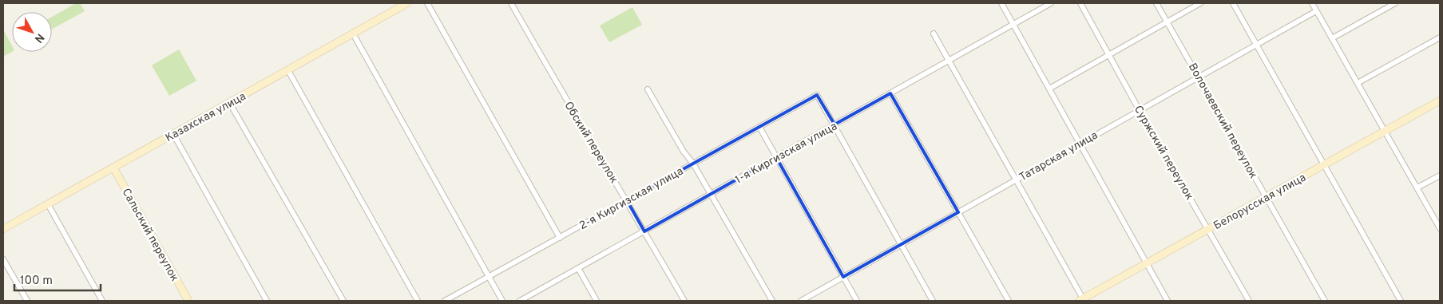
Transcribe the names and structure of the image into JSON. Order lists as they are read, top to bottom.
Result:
{
  "streets": {
    "main road": ["Казахская улица", "Белорусская улица", "Сальский переулок"],
    "street": [
      "Волочаевский переулок",
      "Обский переулок",
      "1-я Киргизская улица",
      "Суржский переулок",
      "Татарская улица",
      "2-я Киргизская улица"
    ]
  },
  "crossings": [
    ["Казахская улица", "Сальский переулок"],
    ["Волочаевский переулок", "Татарская улица"],
    ["Волочаевский переулок", "Белорусская улица"],
    ["Обский переулок", "1-я Киргизская улица"],
    ["Обский переулок", "2-я Киргизская улица"],
    ["1-я Киргизская улица", "2-я Киргизская улица"],
    ["Суржский переулок", "Татарская улица"],
    ["Суржский переулок", "Белорусская улица"]
  ],
  "scale_bar": "100 m",
  "north": "bottom right"
}
